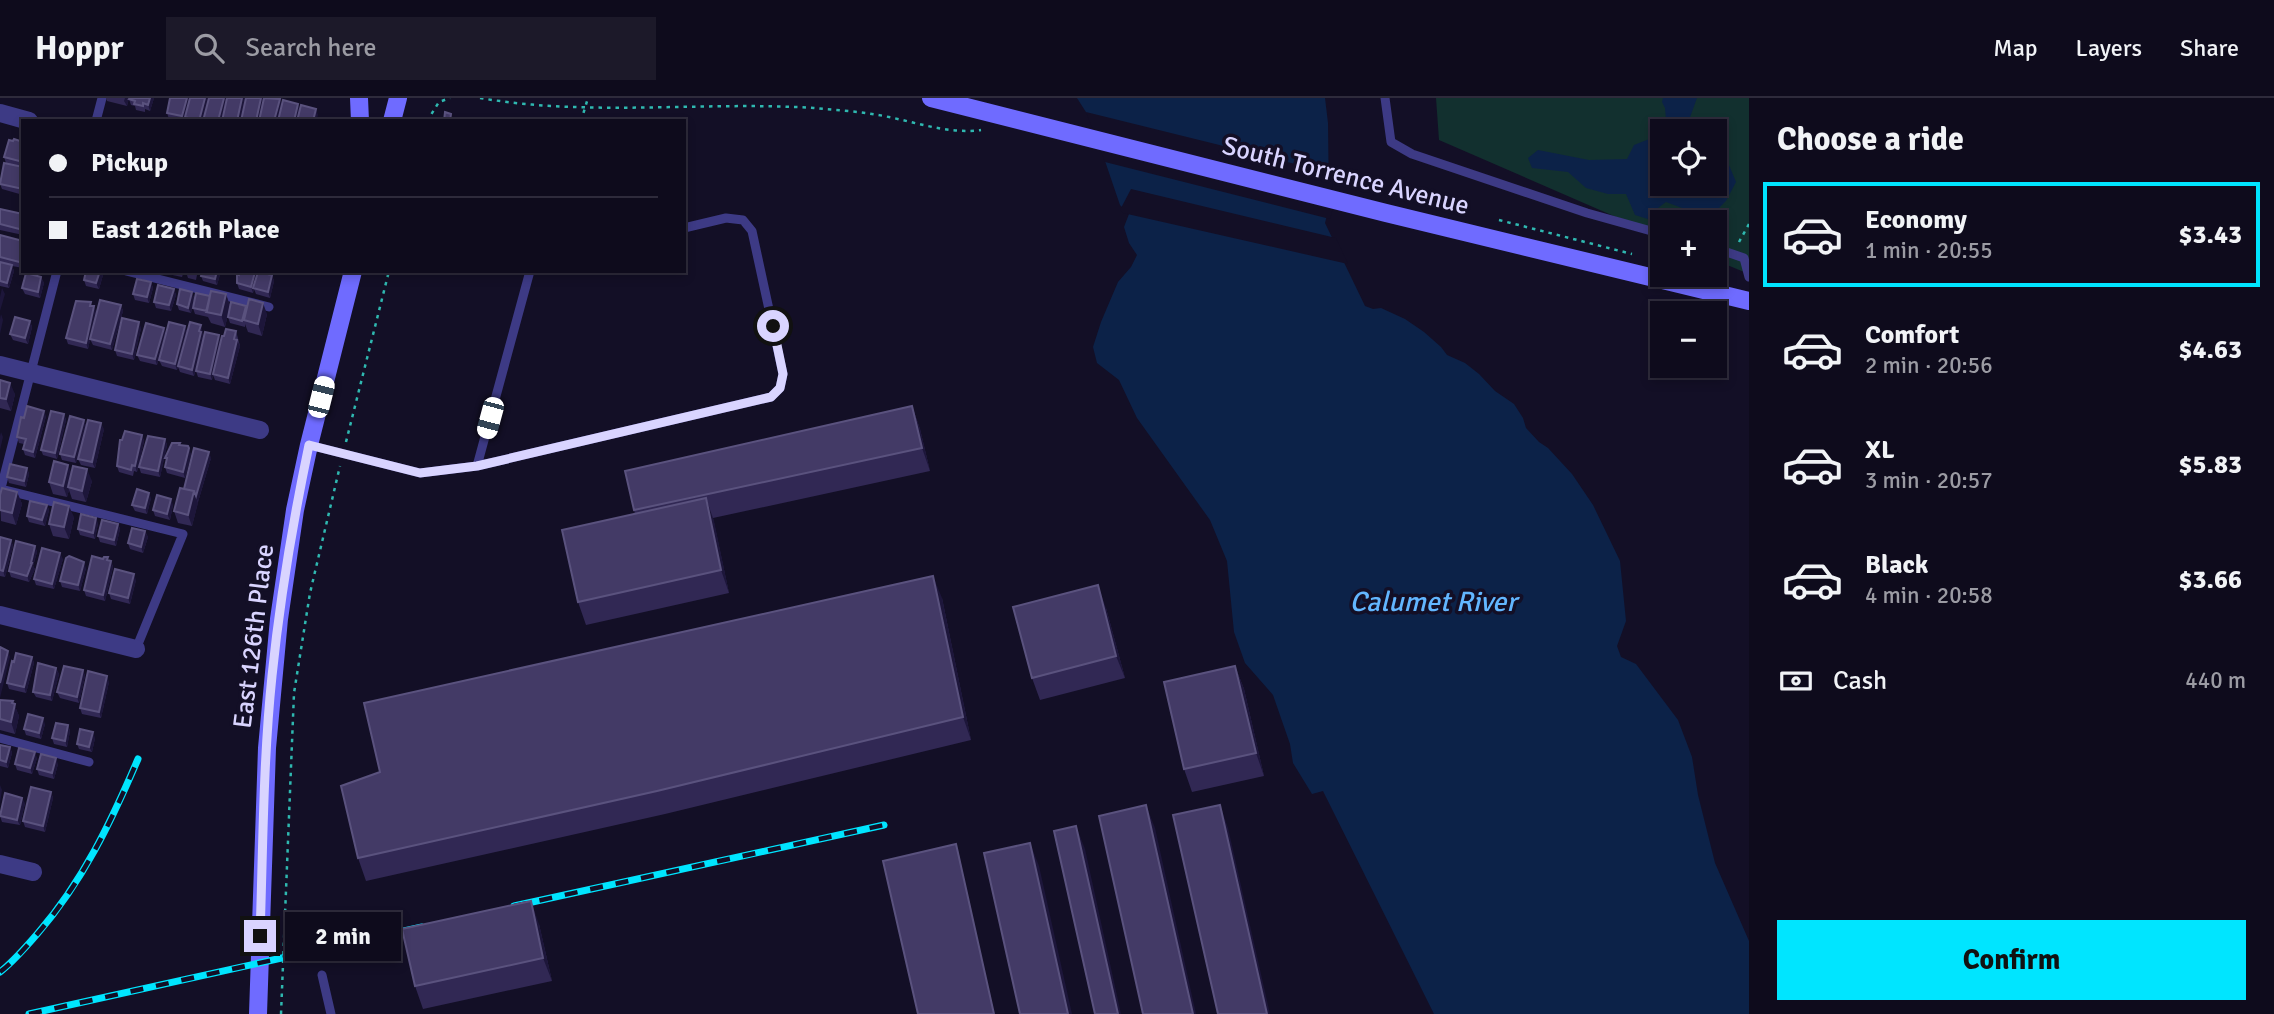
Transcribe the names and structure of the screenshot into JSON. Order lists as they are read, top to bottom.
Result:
{
  "streets": {
    "main road": ["South Torrence Avenue", "East 126th Place"]
  },
  "water": ["Calumet River"],
  "page": {
    "header": "Hoppr",
    "search": "Search here",
    "nav": ["Map", "Layers", "Share"],
    "heading": "Choose a ride",
    "map_buttons": ["+", "−"],
    "banner": ["Pickup", "East 126th Place"],
    "list": [
      {
        "name": "Economy",
        "note": "1 min · 20:55",
        "value": "$3.43"
      },
      {
        "name": "Comfort",
        "note": "2 min · 20:56",
        "value": "$4.63"
      },
      {
        "name": "XL",
        "note": "3 min · 20:57",
        "value": "$5.83"
      },
      {
        "name": "Black",
        "note": "4 min · 20:58",
        "value": "$3.66"
      }
    ],
    "pay": ["Cash", "440 m"],
    "buttons": "Confirm",
    "bubble": "2 min"
  }
}
